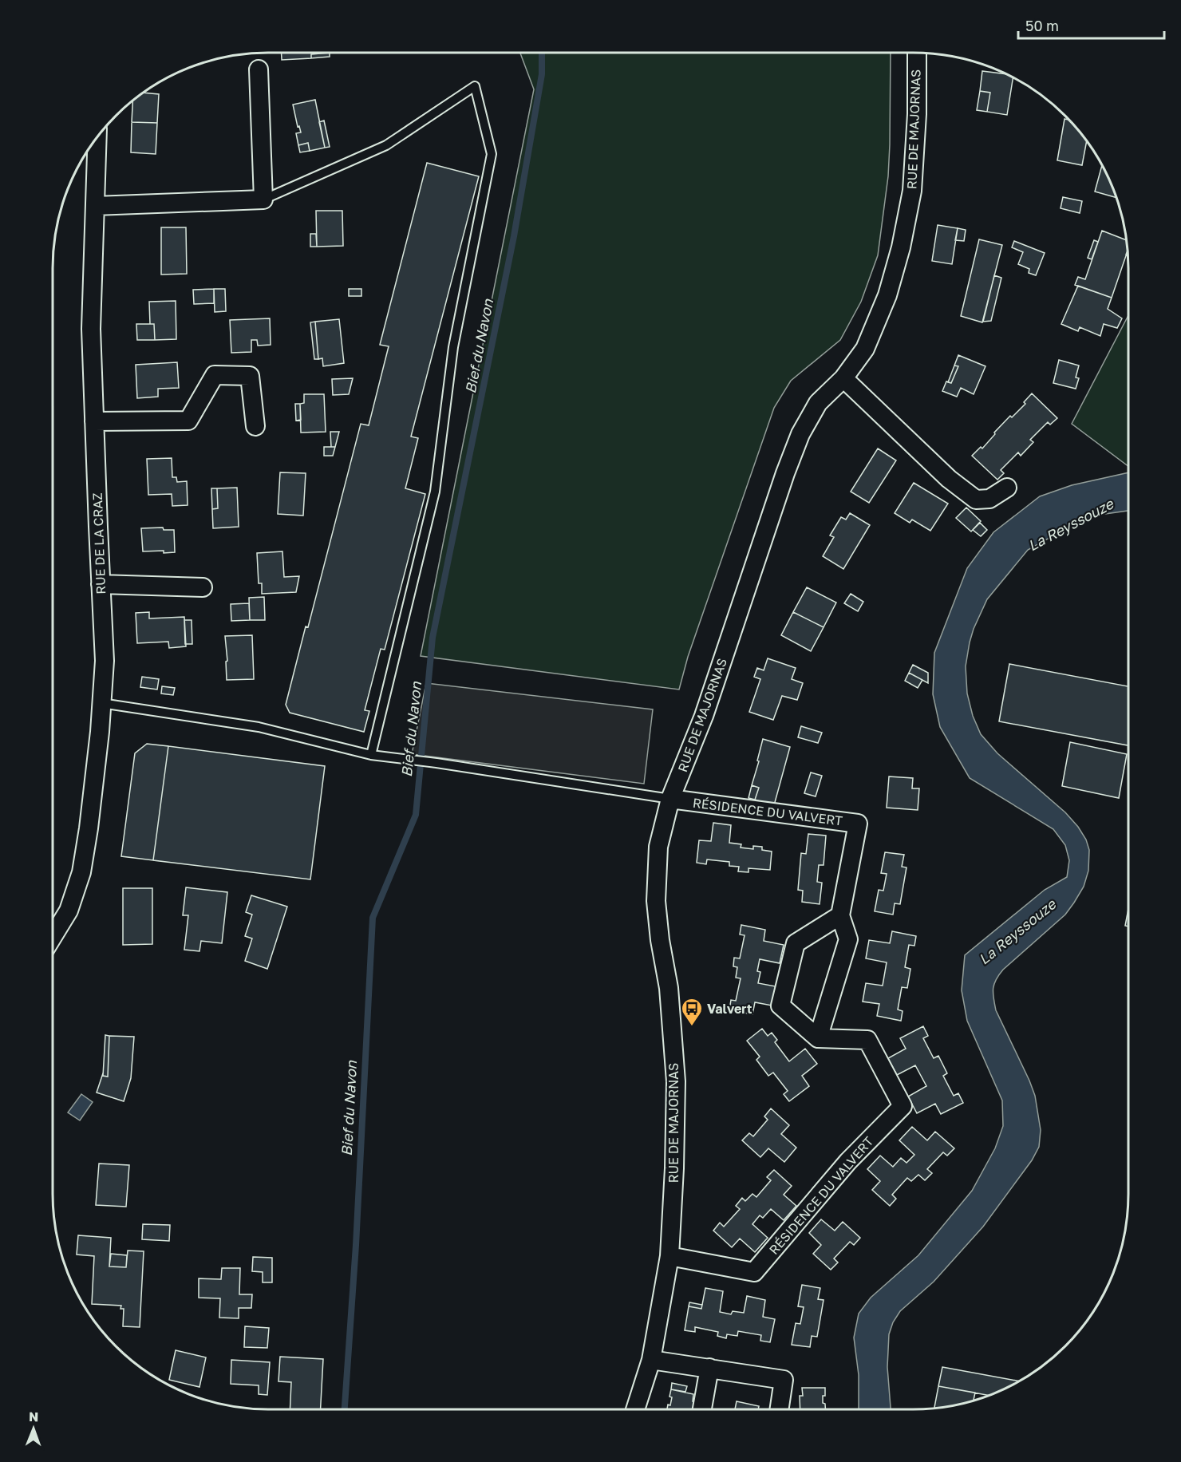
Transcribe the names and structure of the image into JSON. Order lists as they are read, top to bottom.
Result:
{
  "streets": {
    "street": ["RUE DE MAJORNAS", "RUE DE LA CRAZ", "RÉSIDENCE DU VALVERT"]
  },
  "crossings": [
    ["RUE DE MAJORNAS", "RÉSIDENCE DU VALVERT"]
  ],
  "water": ["Bief du Navon", "La Reyssouze"],
  "places": {
    "bus stop": ["Valvert"]
  },
  "scale_bar": "50 m",
  "north": "top"
}
